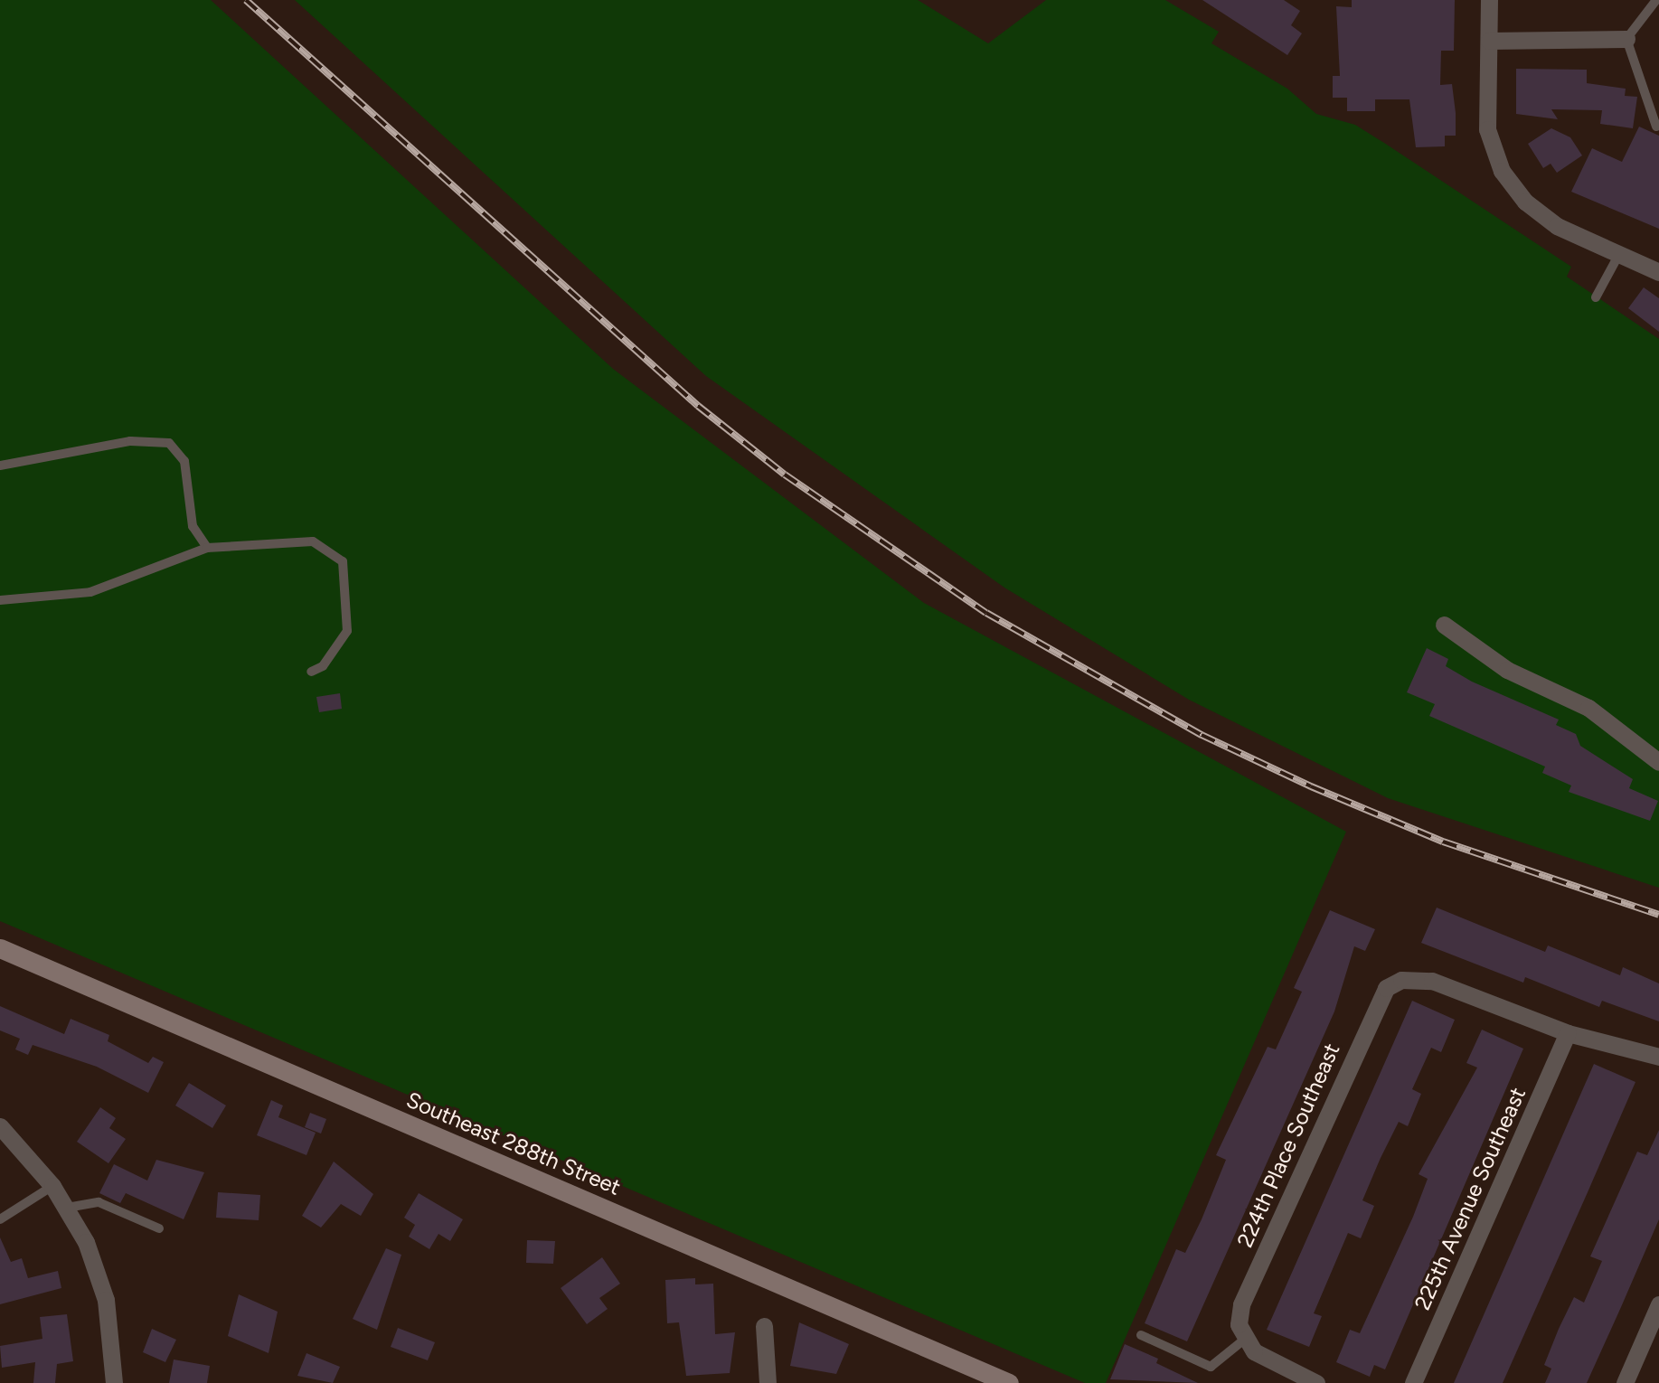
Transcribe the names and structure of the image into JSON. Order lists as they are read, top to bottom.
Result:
{
  "streets": {
    "street": ["Southeast 288th Street", "224th Place Southeast", "225th Avenue Southeast"]
  },
  "crossings": [
    ["224th Place Southeast", "225th Avenue Southeast"]
  ]
}
